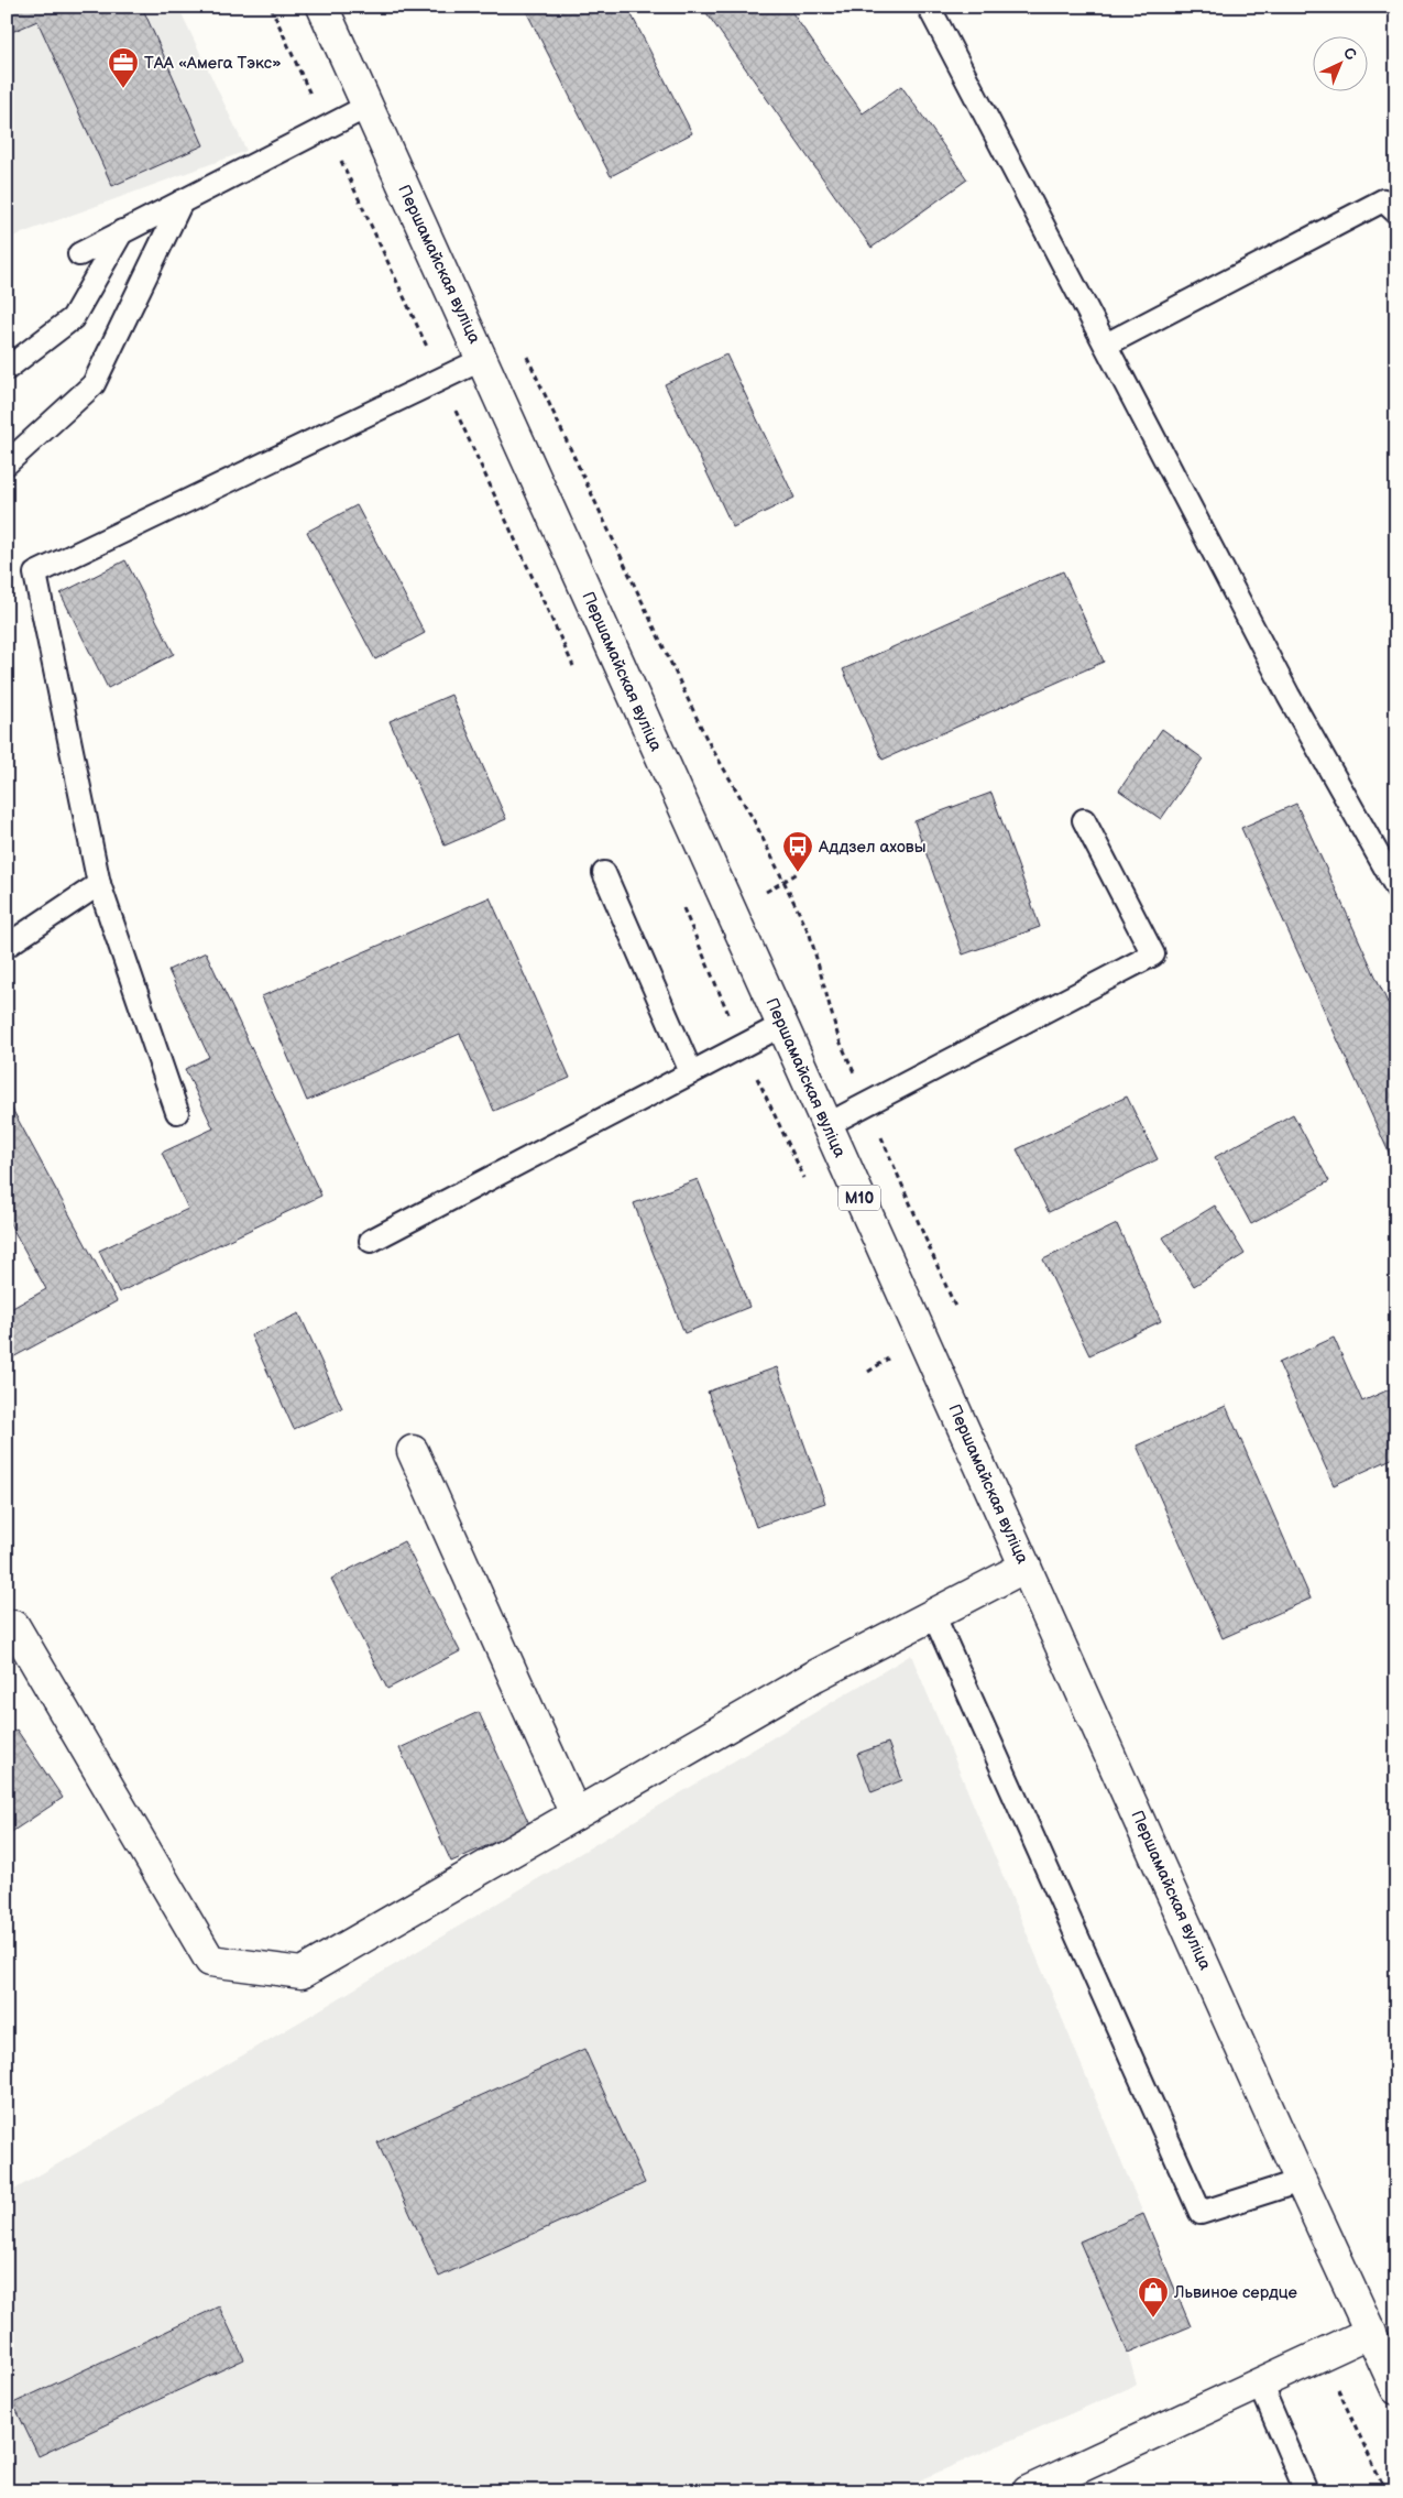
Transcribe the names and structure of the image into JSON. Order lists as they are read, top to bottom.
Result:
{
  "streets": {
    "main road": ["Першамайская вуліца", "М10"]
  },
  "places": {
    "office": ["ТАА «Амега Тэкс»"],
    "bus stop": ["Аддзел аховы"],
    "shop": ["Львиное сердце"]
  },
  "north": "top right"
}
